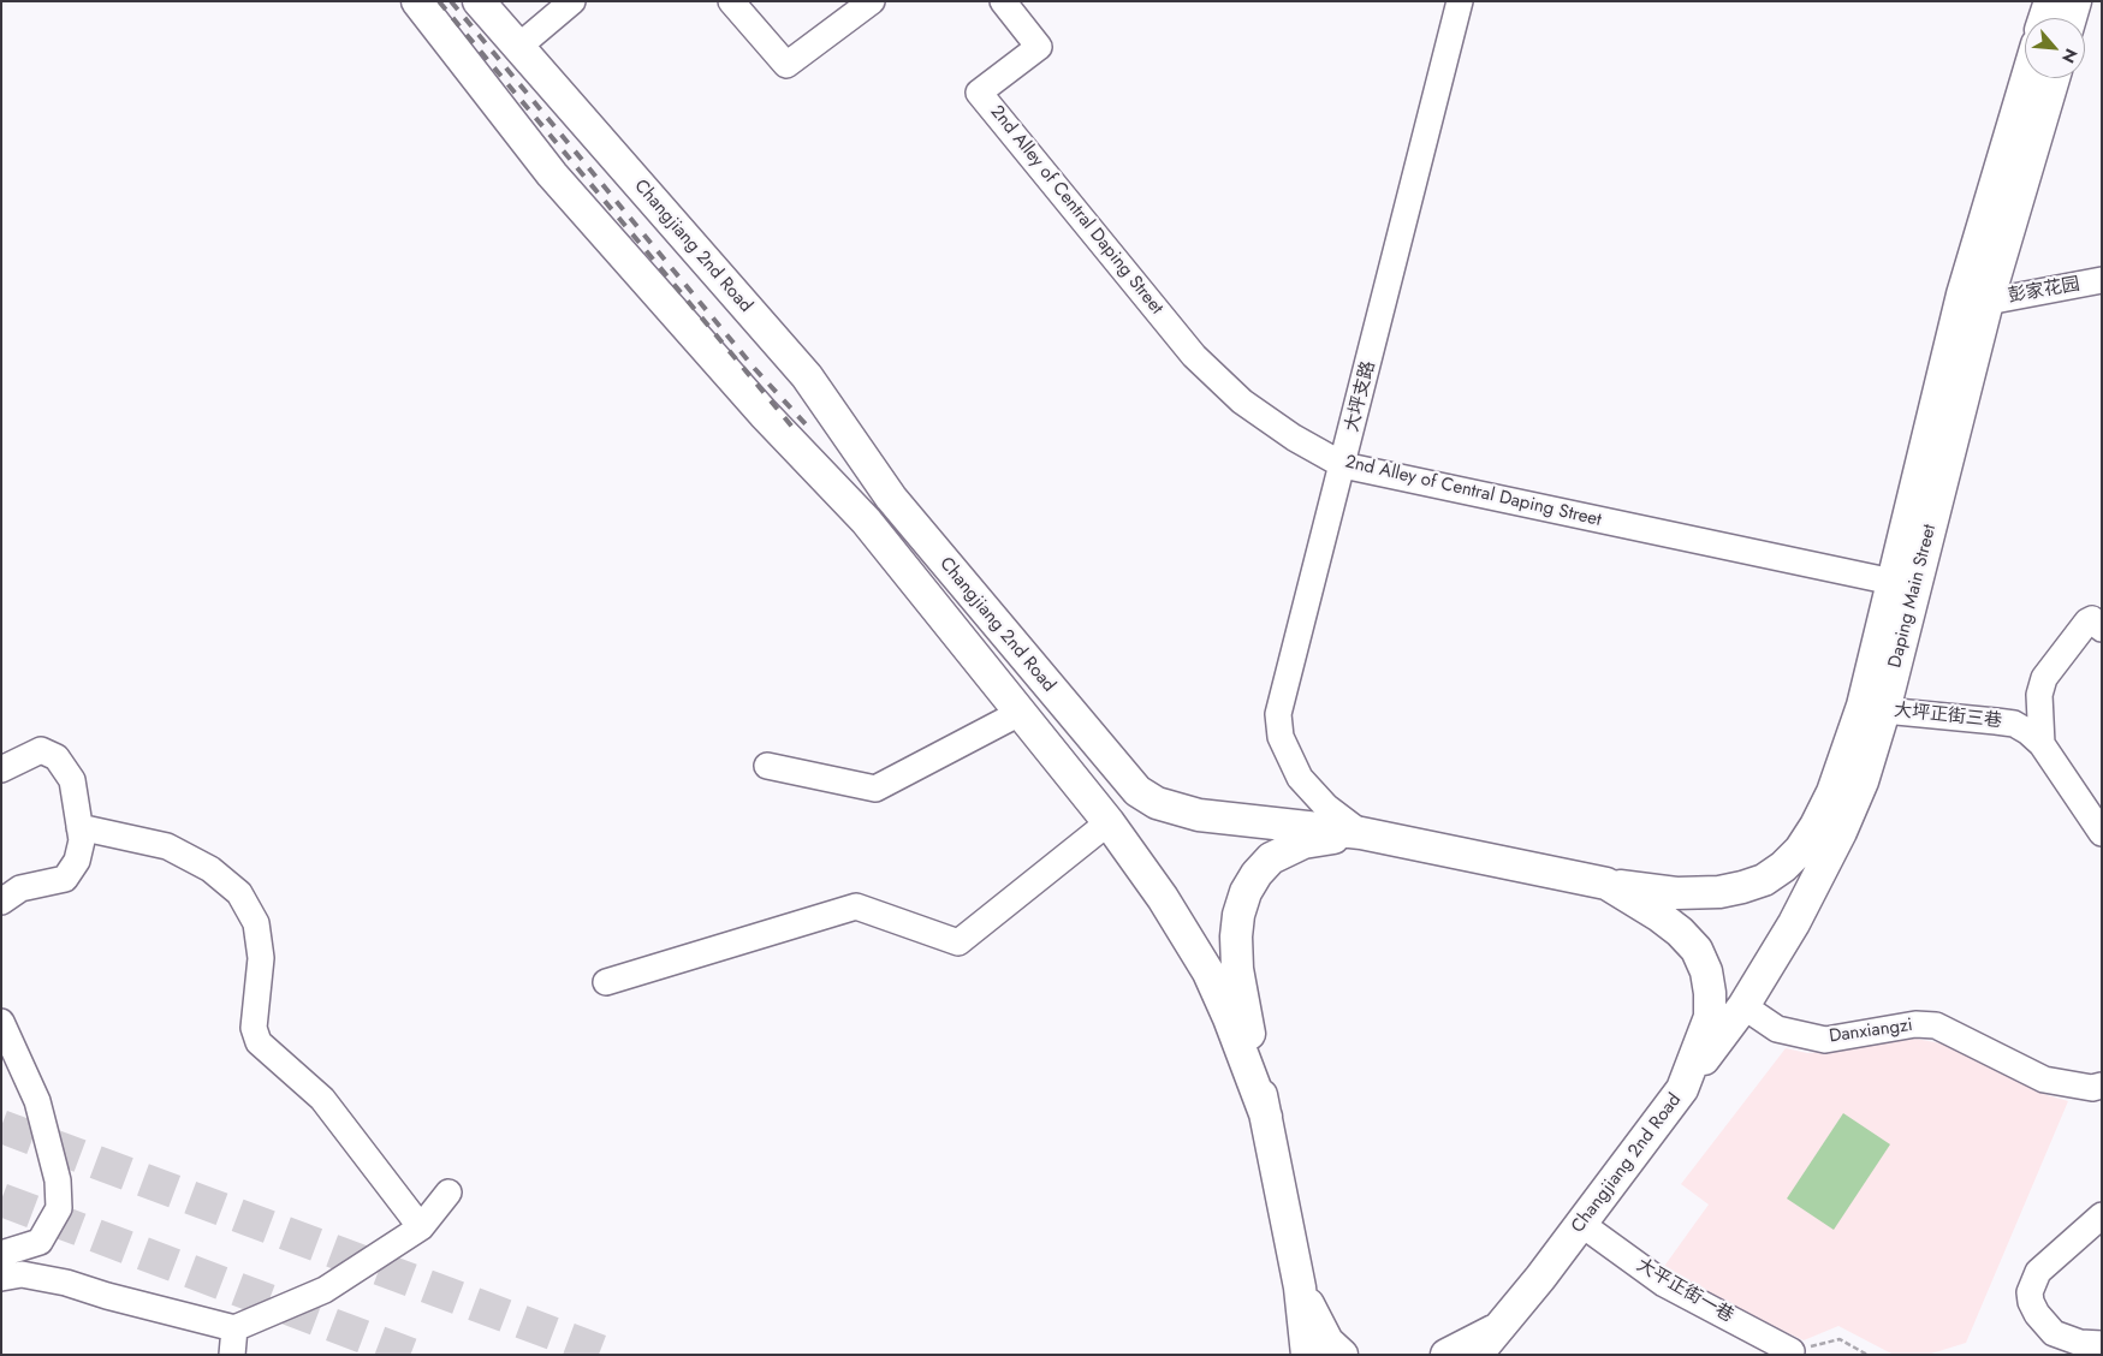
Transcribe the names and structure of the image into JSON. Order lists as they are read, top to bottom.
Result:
{
  "streets": {
    "main road": ["Changjiang 2nd Road", "Daping Main Street"],
    "street": [
      "2nd Alley of Central Daping Street",
      "彭家花园",
      "大坪支路",
      "大坪正街三巷",
      "Danxiangzi",
      "大平正街一巷"
    ]
  },
  "crossings": [
    ["2nd Alley of Central Daping Street", "大坪支路"],
    ["2nd Alley of Central Daping Street", "Daping Main Street"],
    ["Changjiang 2nd Road", "大坪支路"],
    ["Changjiang 2nd Road", "Daping Main Street"],
    ["Changjiang 2nd Road", "大平正街一巷"],
    ["彭家花园", "Daping Main Street"],
    ["大坪支路", "Daping Main Street"],
    ["Daping Main Street", "大坪正街三巷"],
    ["Daping Main Street", "Danxiangzi"]
  ],
  "north": "bottom right"
}
